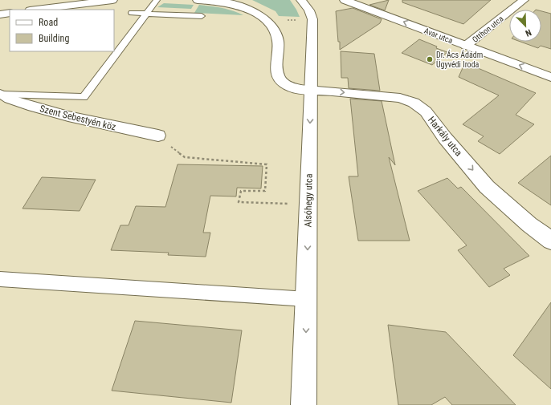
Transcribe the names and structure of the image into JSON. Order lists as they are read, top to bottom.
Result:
{
  "streets": {
    "street": [
      "Otthon utca",
      "Avar utca",
      "Szent Sebestyén köz",
      "Harkály utca",
      "Alsóhegy utca"
    ]
  },
  "crossings": [
    ["Otthon utca", "Avar utca"],
    ["Harkály utca", "Alsóhegy utca"]
  ],
  "one_way": ["Avar utca", "Harkály utca", "Alsóhegy utca"],
  "places": ["Dr. Ács Ádádm Ügyvédi Iroda"],
  "legend": ["Road", "Building"],
  "north": "bottom right"
}
